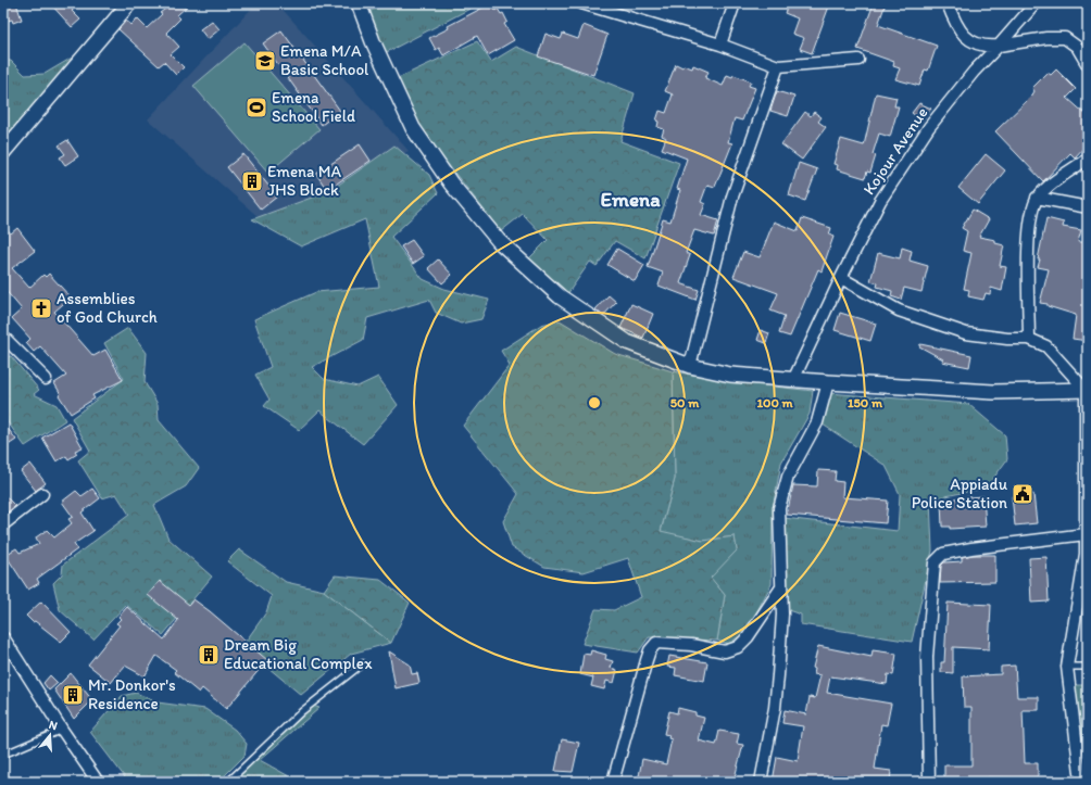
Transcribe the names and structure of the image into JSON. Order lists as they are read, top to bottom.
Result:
{
  "streets": {
    "street": ["Kojour Avenue"]
  },
  "districts": ["Emena"],
  "places": {
    "school or university": ["Emena M/A Basic School"],
    "sports": ["Emena School Field"],
    "building": ["Emena MA JHS Block", "Dream Big Educational Complex", "Mr. Donkor's Residence"],
    "church": ["Assemblies of God Church"],
    "public building": ["Appiadu Police Station"]
  },
  "north": "top",
  "rings": ["50 m", "100 m", "150 m"]
}
